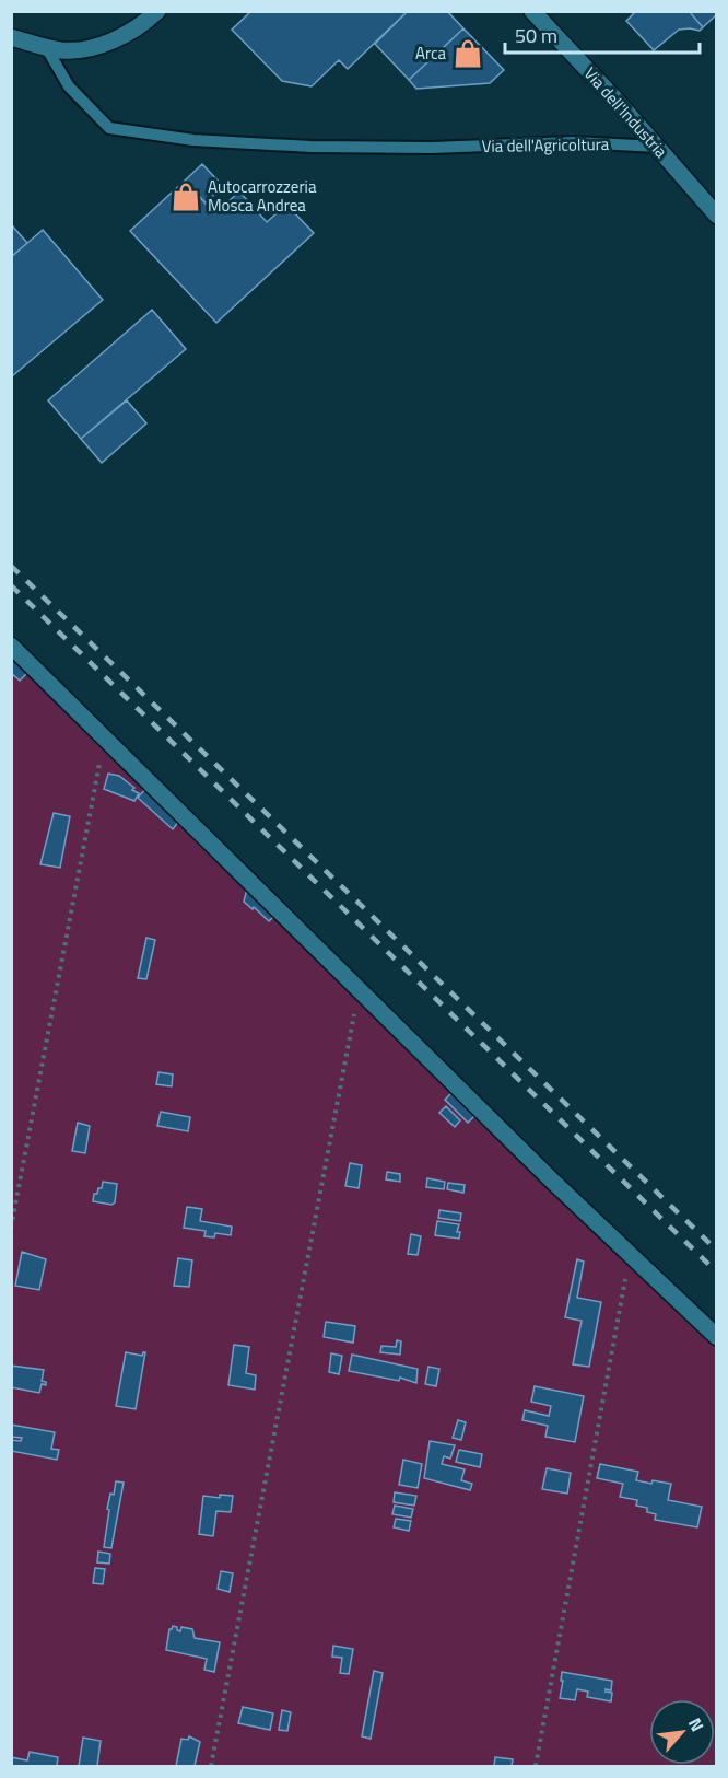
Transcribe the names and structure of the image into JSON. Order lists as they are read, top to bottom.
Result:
{
  "streets": {
    "street": ["Via dell'Industria"],
    "lane": ["Via dell'Agricoltura"]
  },
  "crossings": [
    ["Via dell'Industria", "Via dell'Agricoltura"]
  ],
  "places": {
    "shop": ["Arca", "Autocarrozzeria Mosca Andrea"]
  },
  "scale_bar": "50 m",
  "north": "top right"
}
